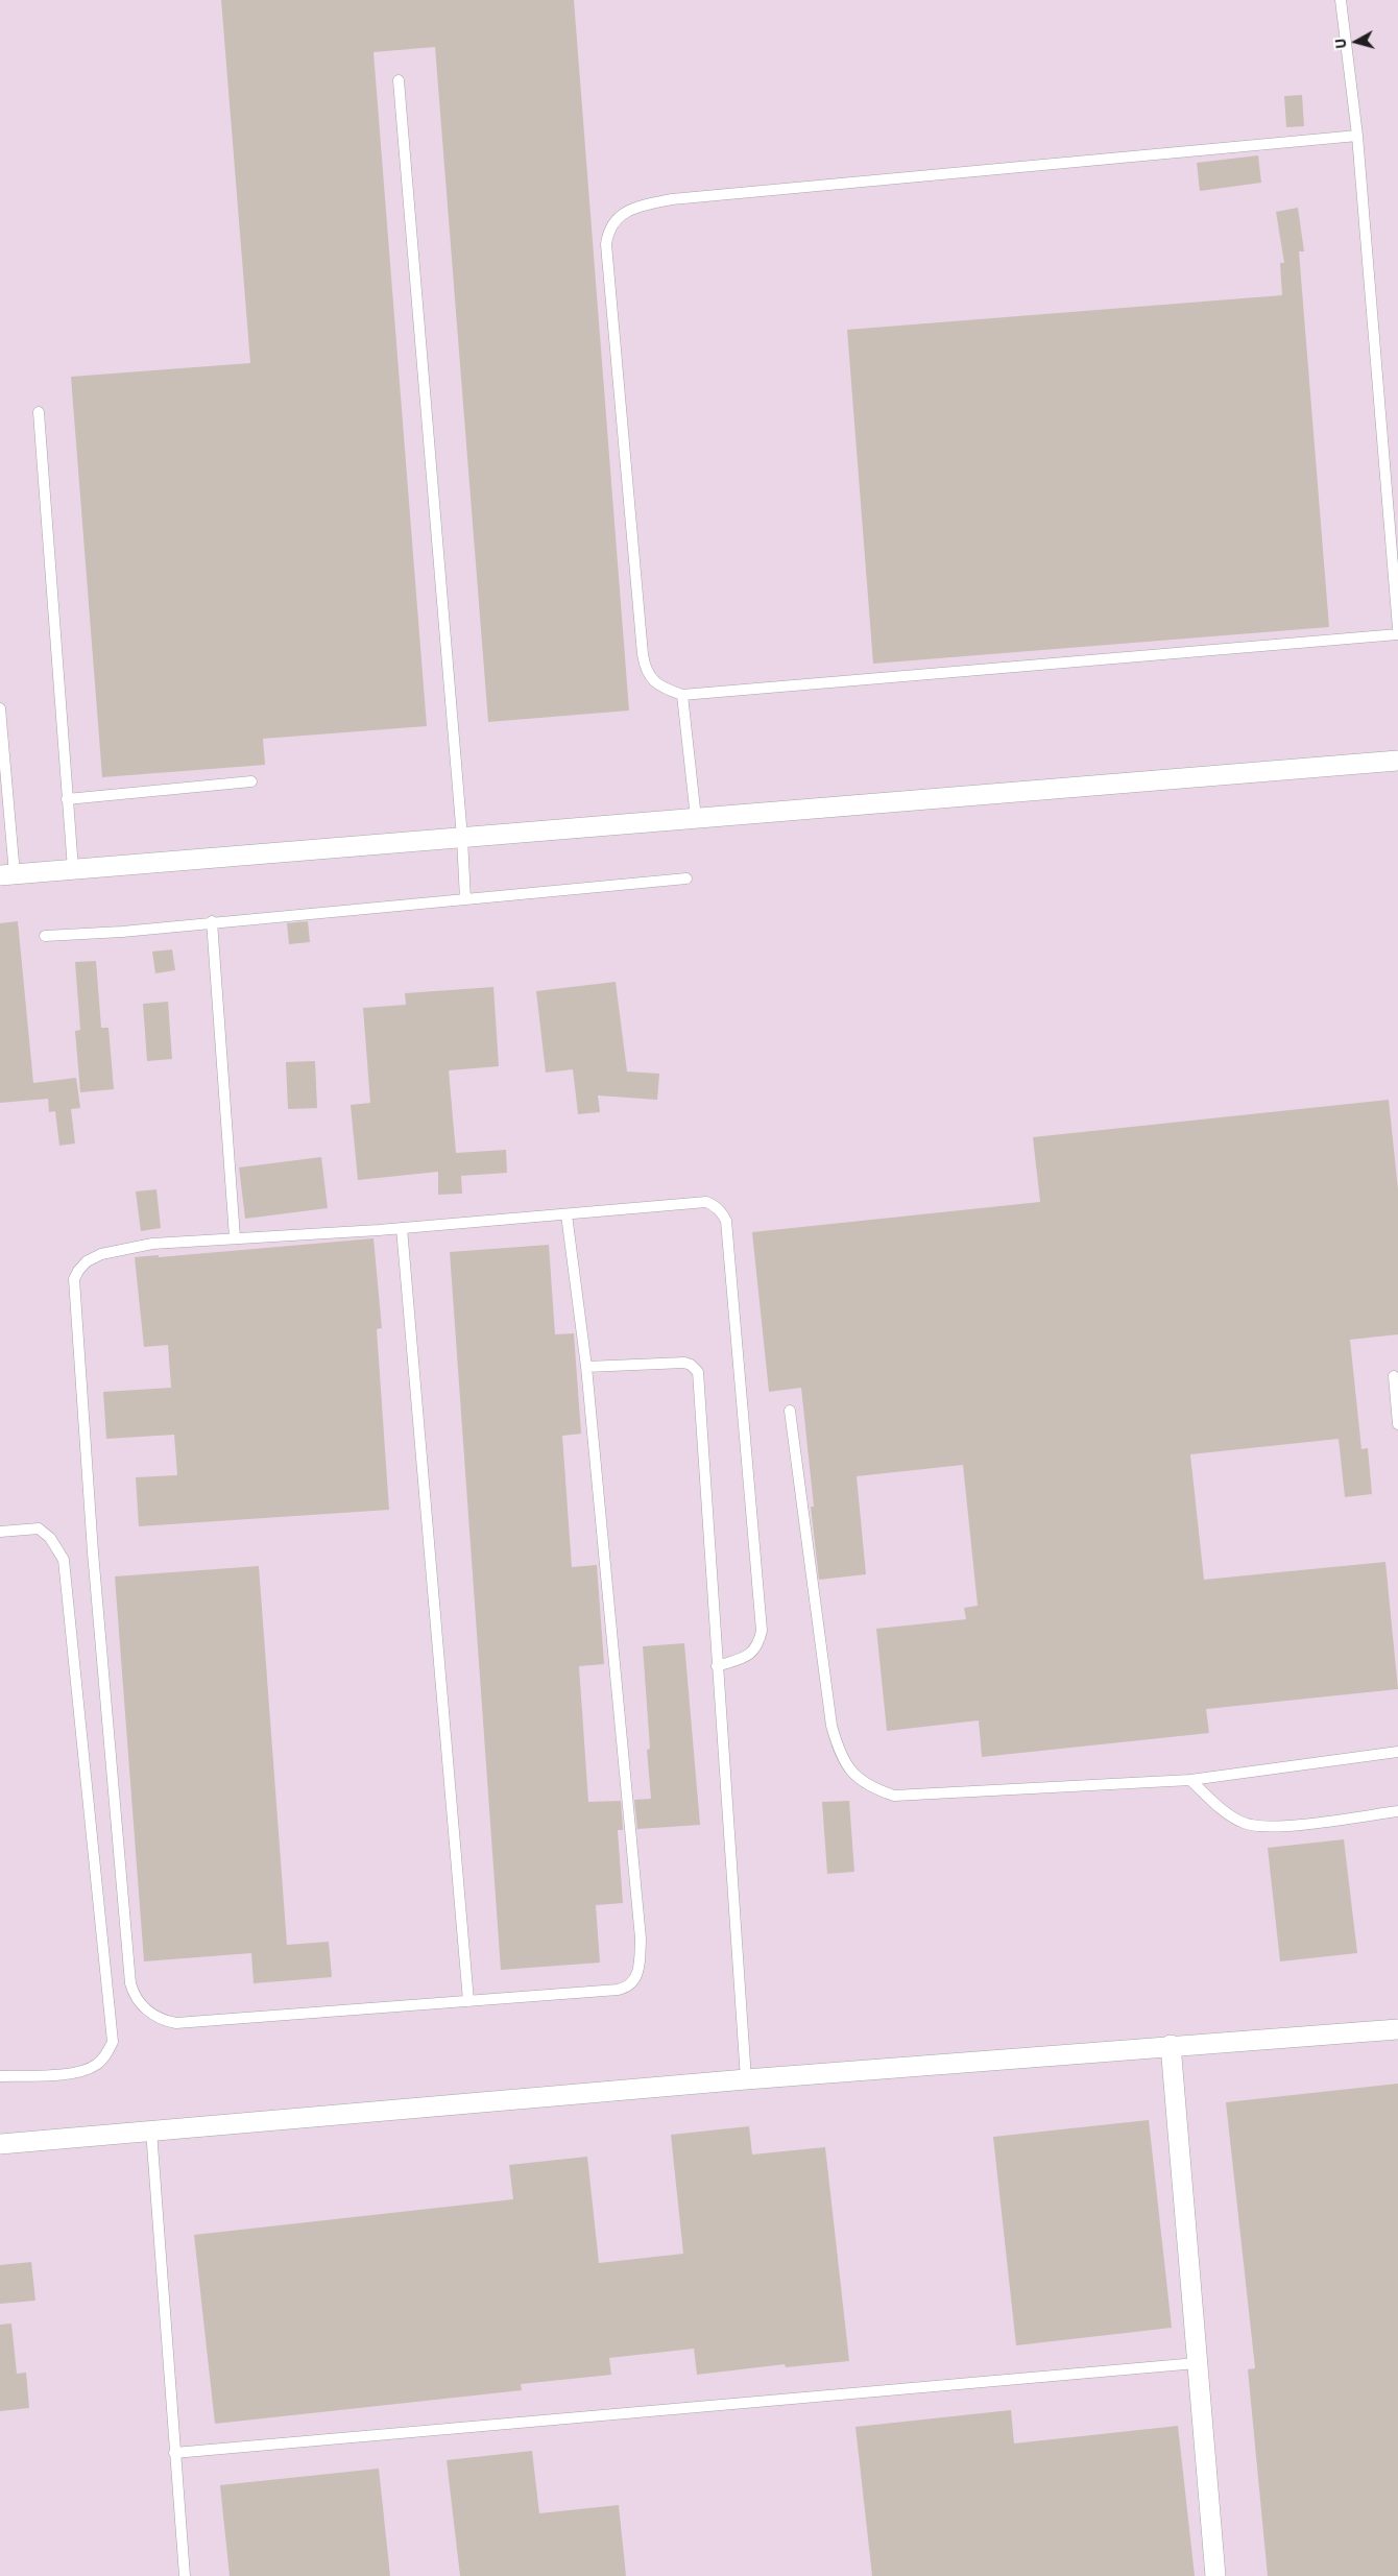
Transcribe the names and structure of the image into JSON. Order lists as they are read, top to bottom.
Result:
{
  "north": "left"
}
